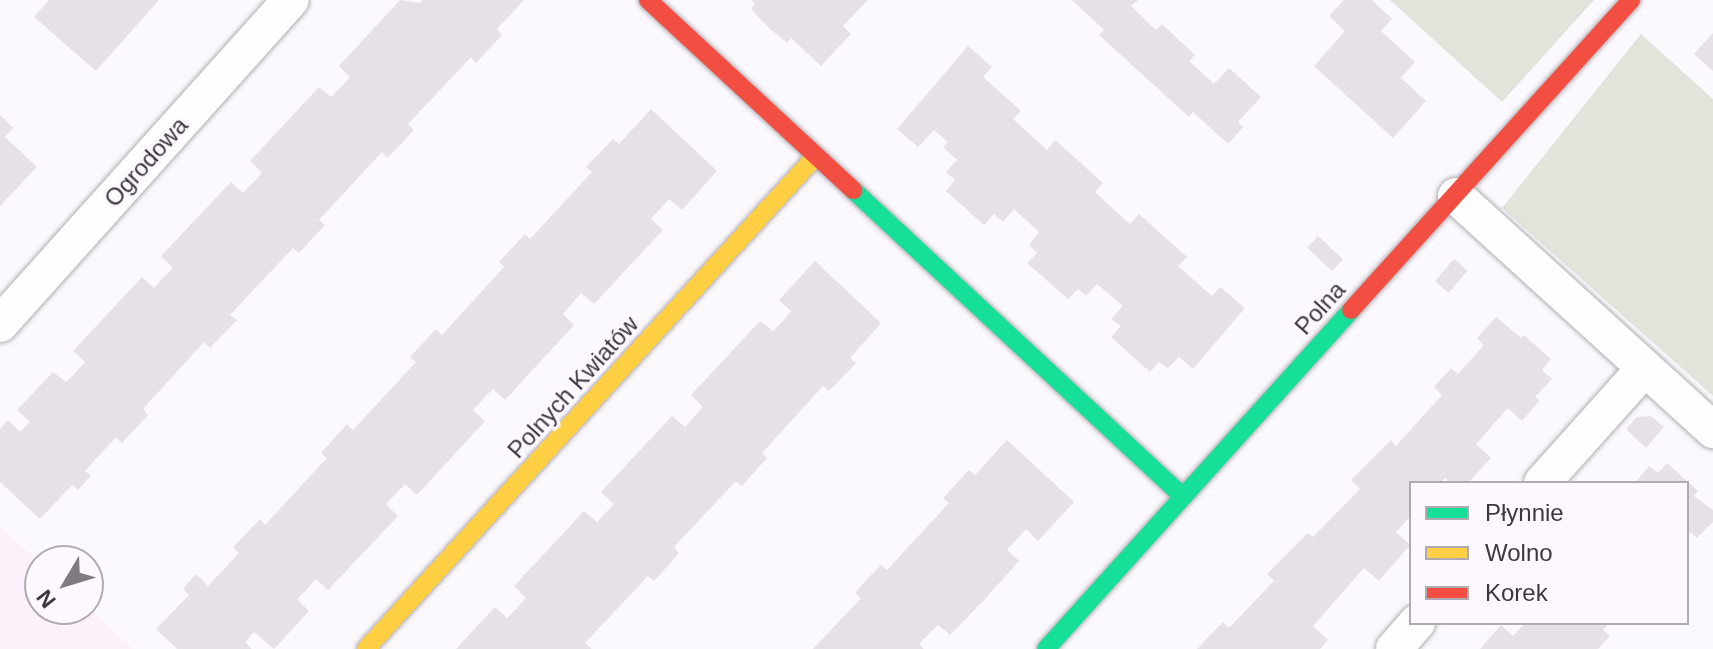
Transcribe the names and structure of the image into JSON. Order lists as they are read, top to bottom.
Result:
{
  "streets": {
    "street": ["Ogrodowa", "Polna", "Polnych Kwiatów"]
  },
  "legend": ["Płynnie", "Wolno", "Korek"],
  "north": "bottom left"
}
